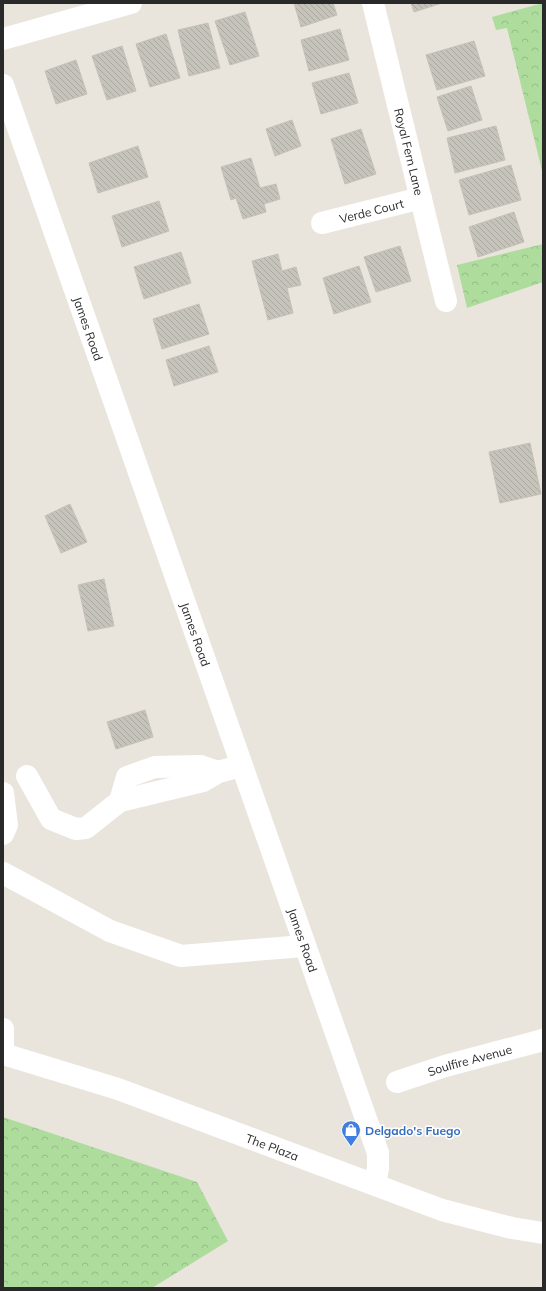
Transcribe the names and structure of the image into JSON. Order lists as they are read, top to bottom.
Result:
{
  "streets": {
    "street": [
      "Royal Fern Lane",
      "Verde Court",
      "James Road",
      "Soulfire Avenue",
      "The Plaza"
    ]
  },
  "crossings": [
    ["Royal Fern Lane", "Verde Court"],
    ["James Road", "The Plaza"]
  ],
  "places": {
    "shop": ["Delgado's Fuego"]
  }
}
